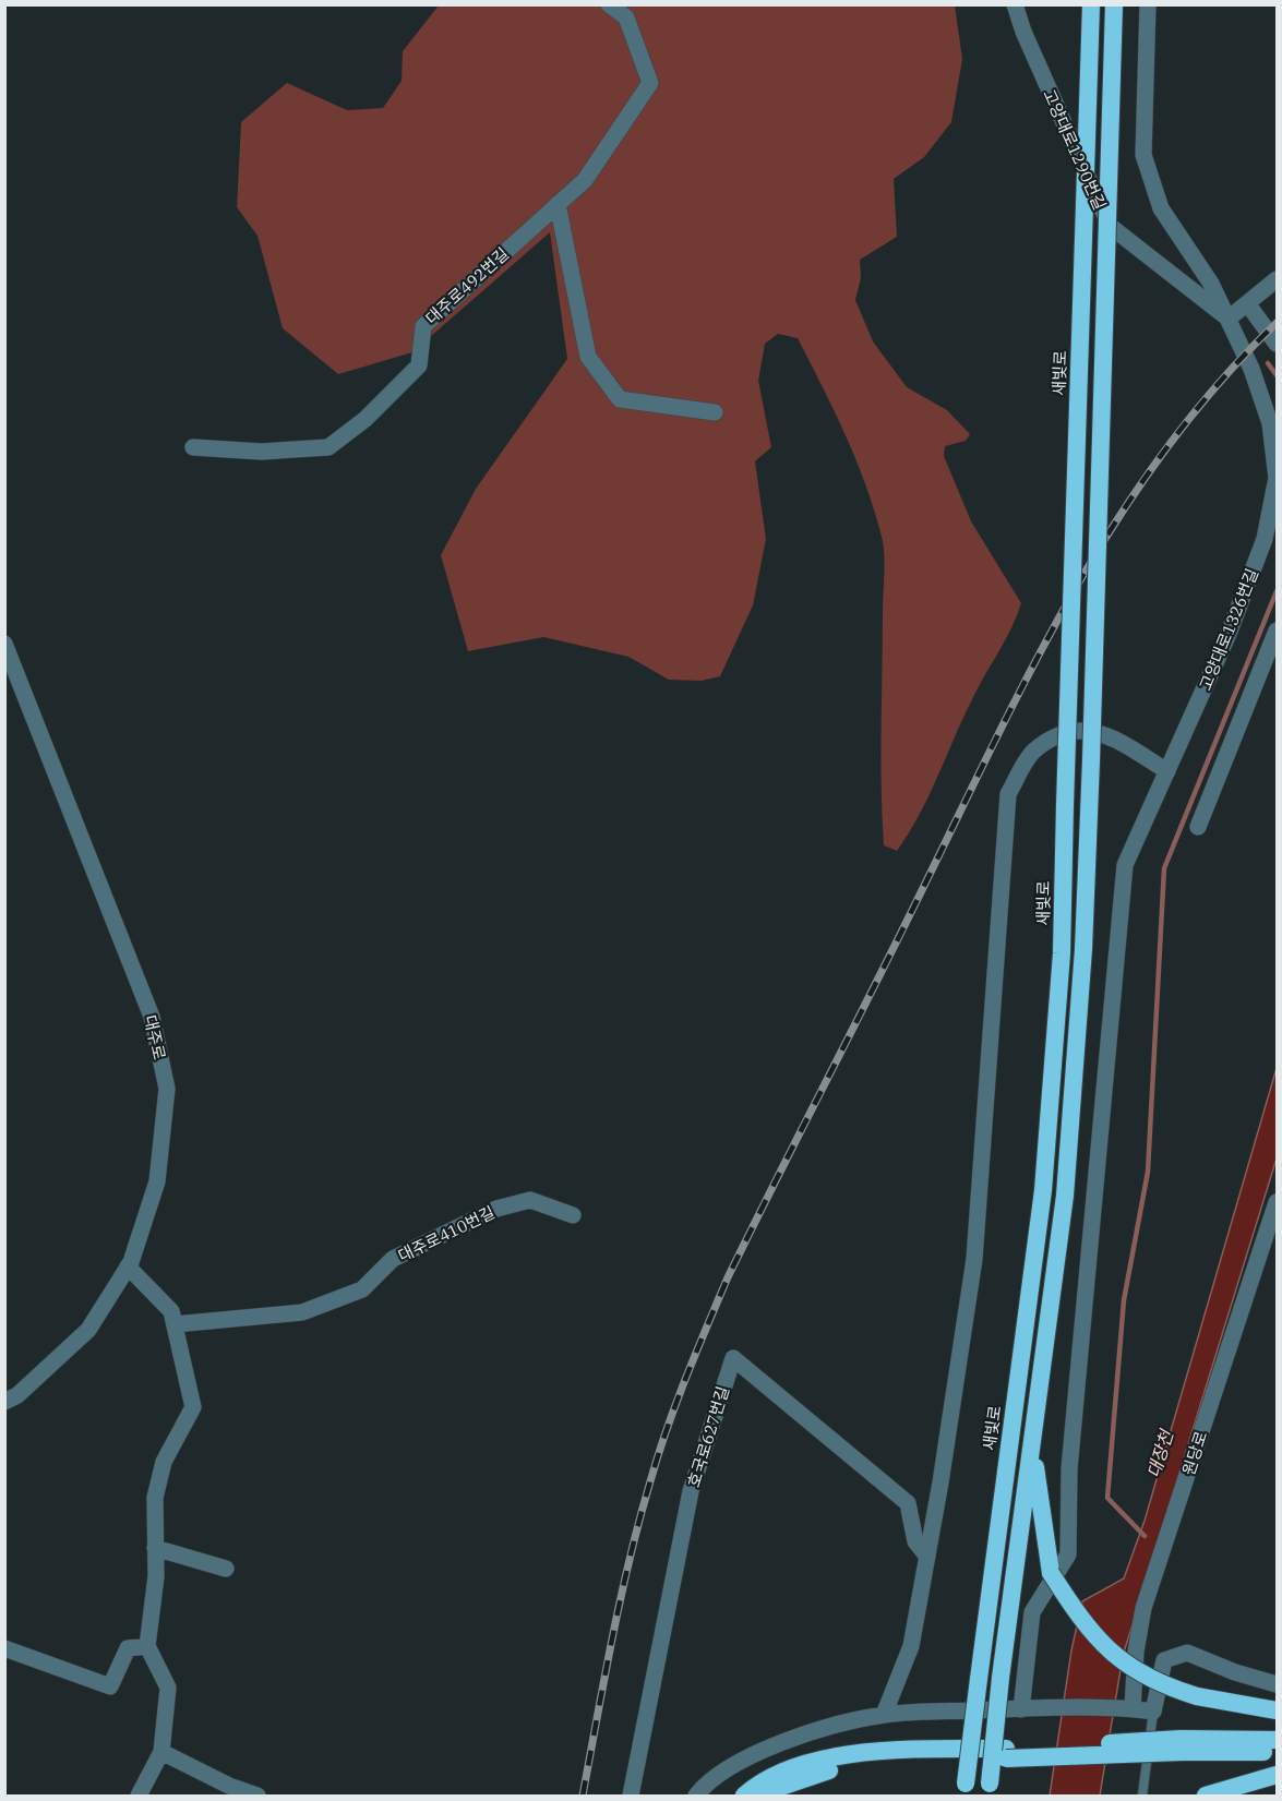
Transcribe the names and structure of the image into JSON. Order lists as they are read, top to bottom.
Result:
{
  "streets": {
    "highway": ["새빛로"],
    "street": [
      "고양대로1290번길",
      "대주로492번길",
      "고양대로1326번길",
      "대주로",
      "대주로410번길",
      "호국로627번길",
      "원당로"
    ]
  },
  "crossings": [
    ["고양대로1290번길", "고양대로1326번길"]
  ],
  "water": ["대장천"]
}
